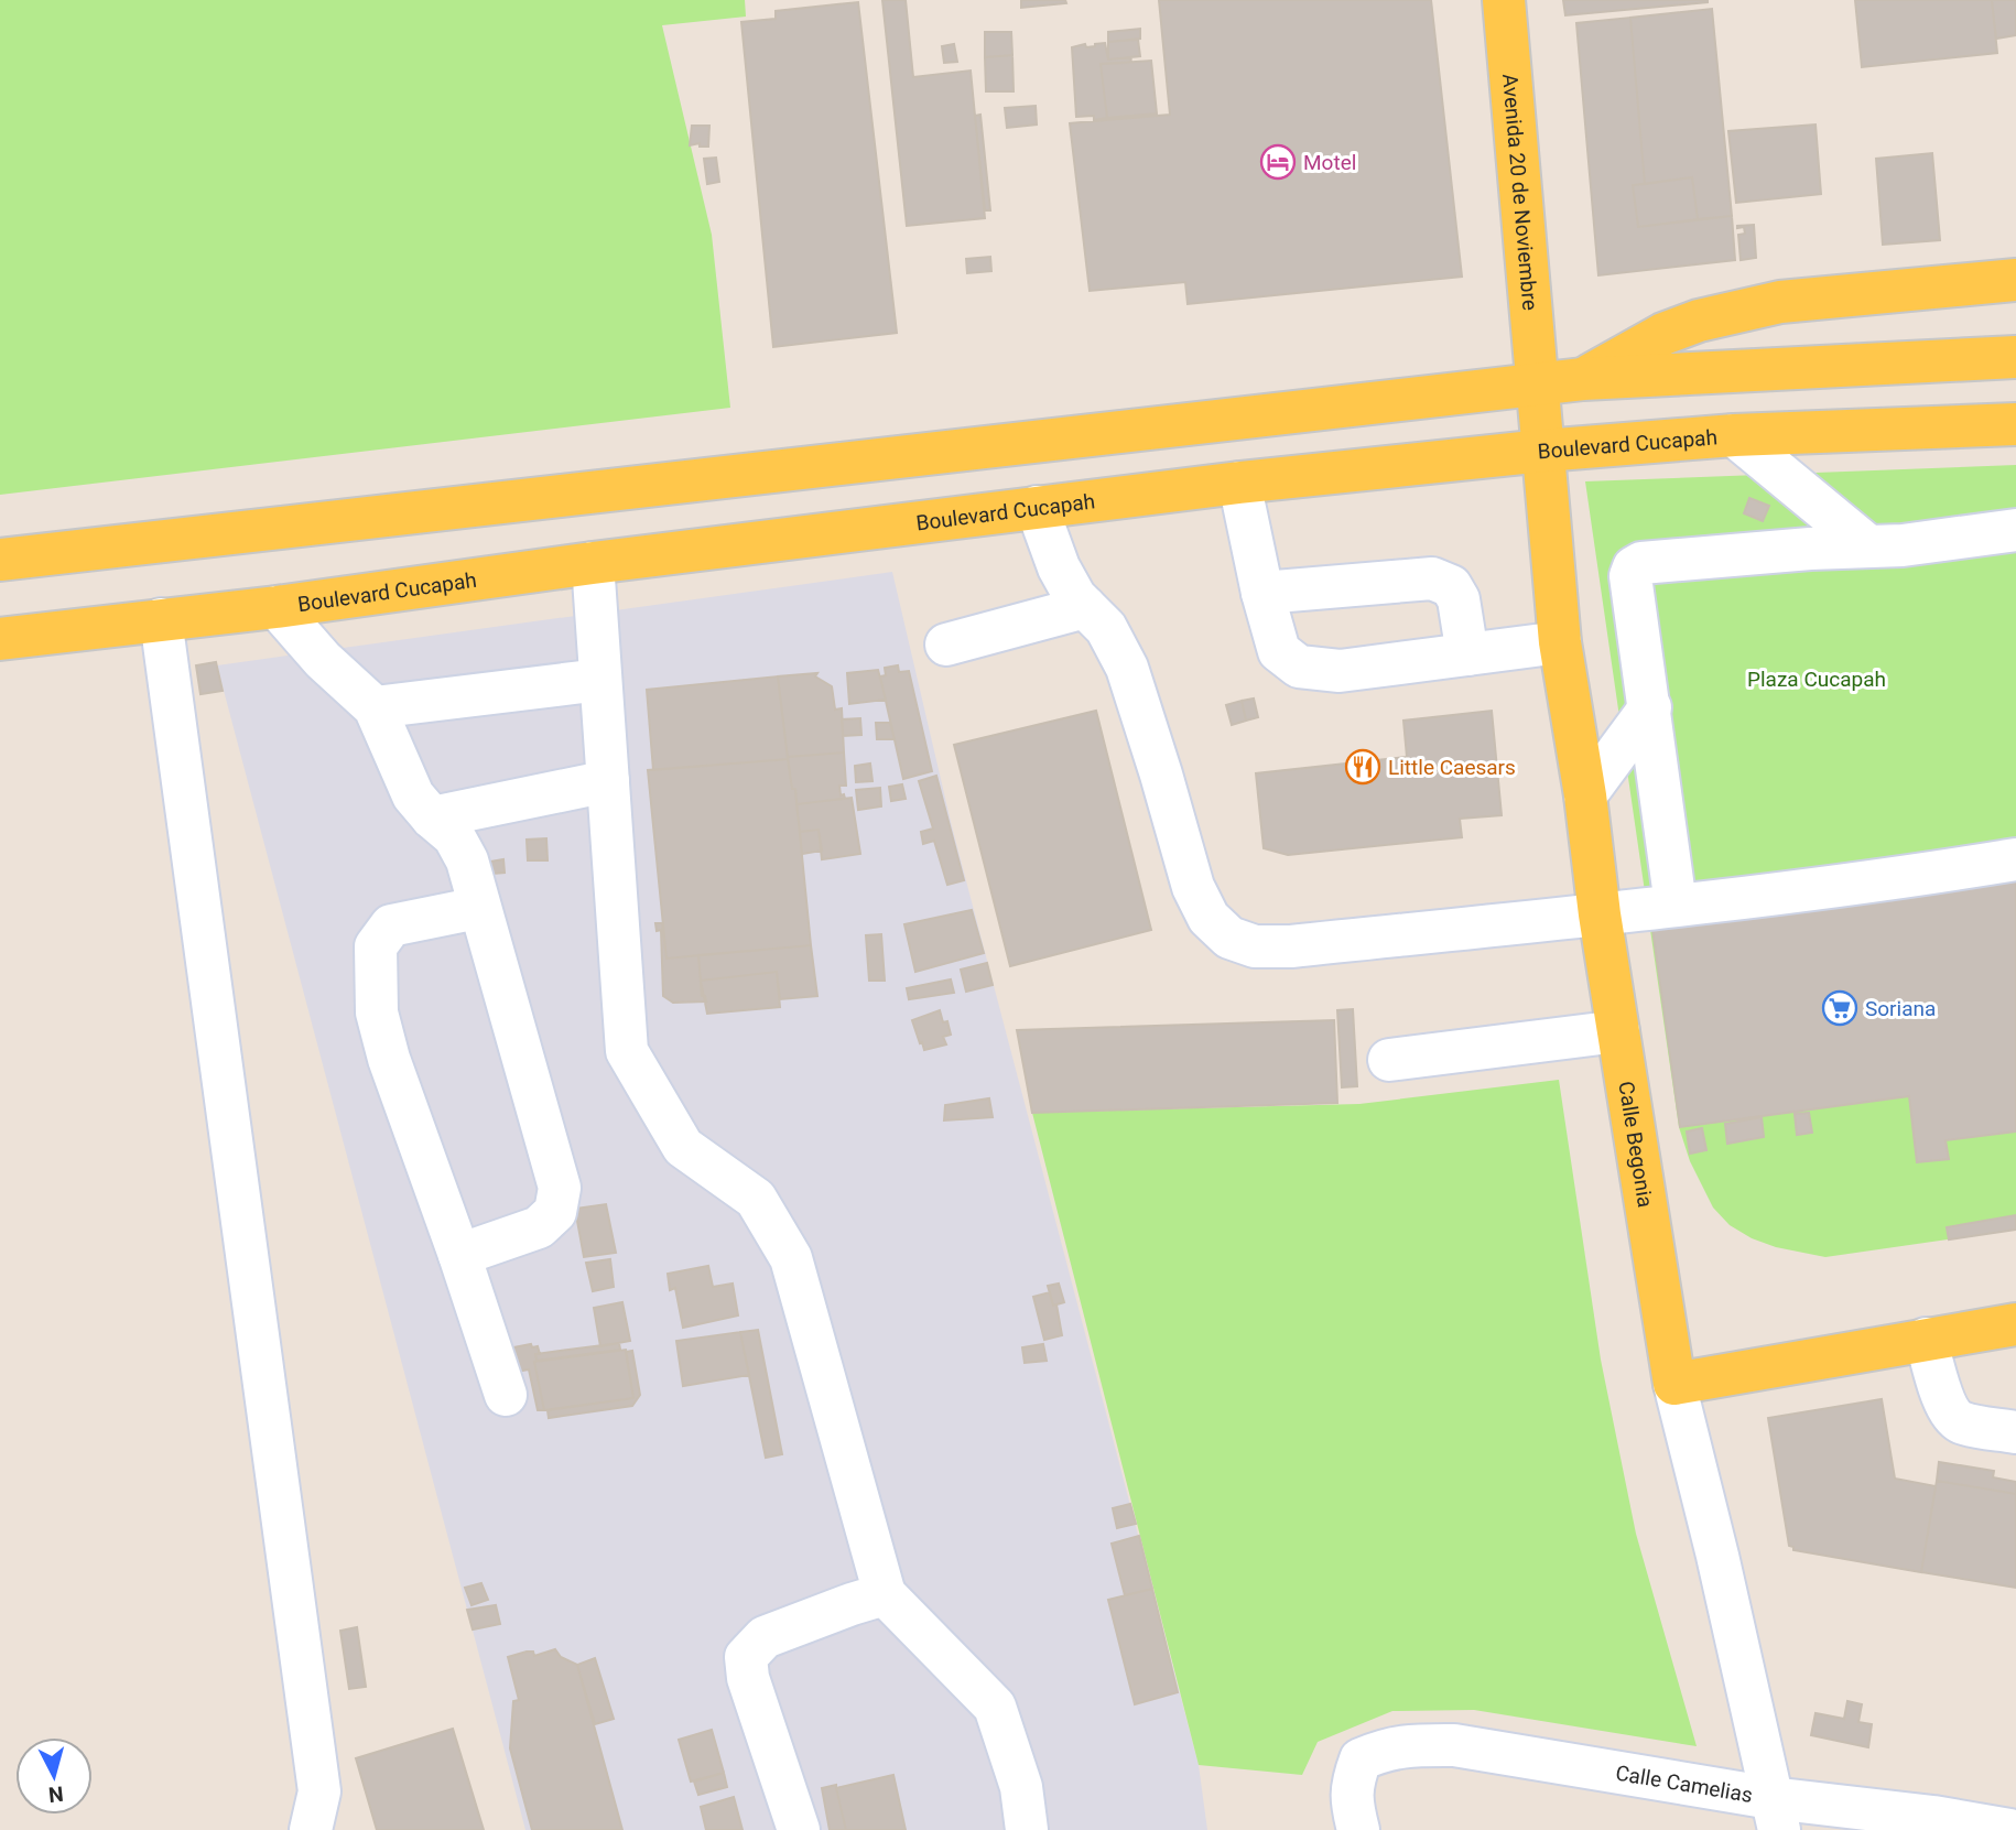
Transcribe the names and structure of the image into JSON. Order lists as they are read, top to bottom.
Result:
{
  "streets": {
    "main road": ["Avenida 20 de Noviembre", "Boulevard Cucapah", "Calle Begonia"],
    "street": ["Calle Camelias"]
  },
  "crossings": [
    ["Avenida 20 de Noviembre", "Boulevard Cucapah"],
    ["Avenida 20 de Noviembre", "Calle Begonia"],
    ["Boulevard Cucapah", "Calle Begonia"],
    ["Calle Begonia", "Calle Camelias"]
  ],
  "parks": ["Plaza Cucapah"],
  "places": {
    "hotel": ["Motel"],
    "restaurant": ["Little Caesars"],
    "supermarket": ["Soriana"]
  },
  "north": "bottom"
}
